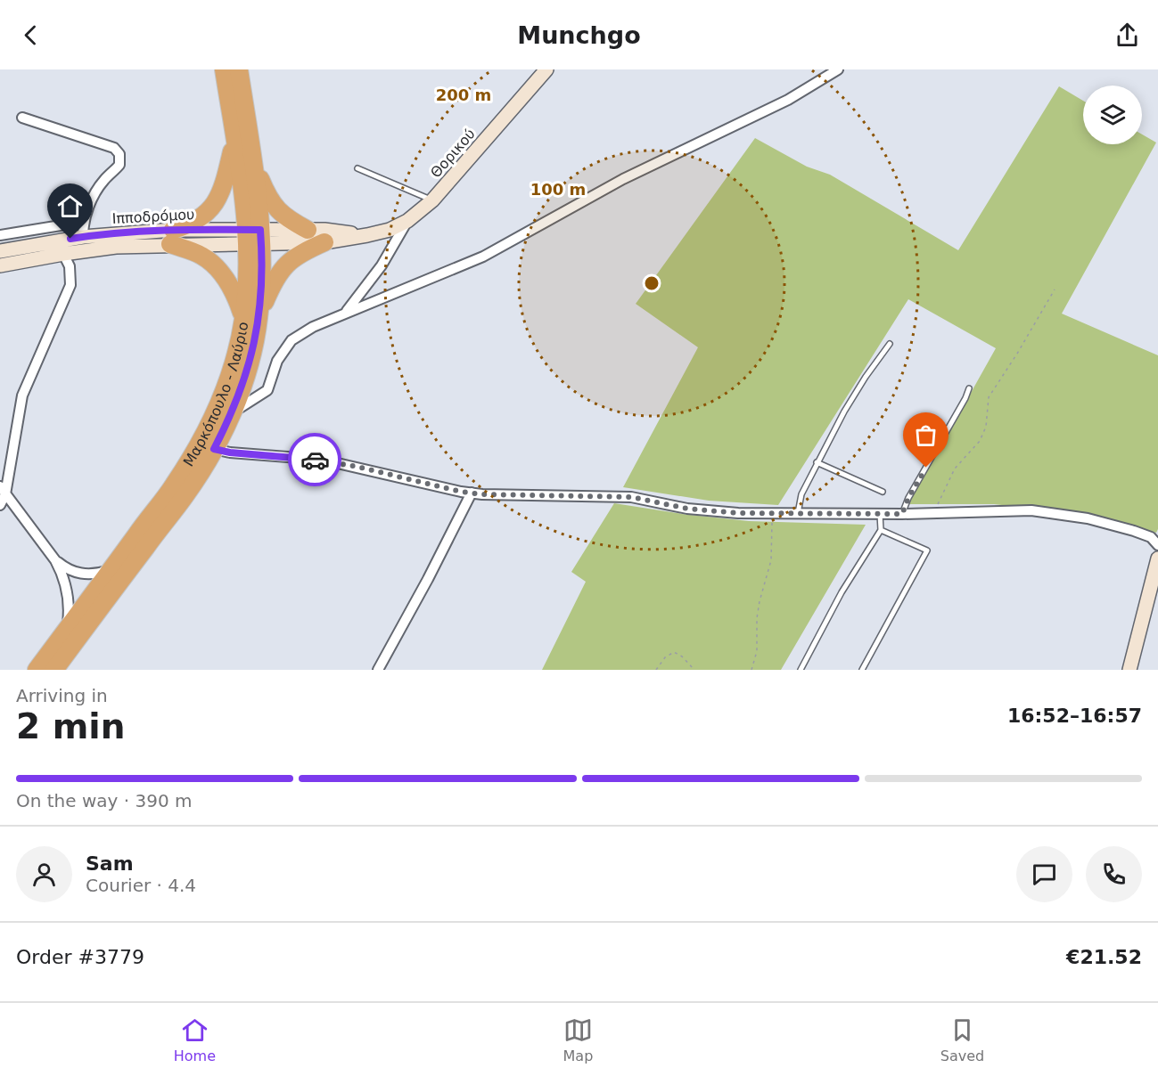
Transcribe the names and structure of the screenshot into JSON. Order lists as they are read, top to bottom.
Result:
{
  "streets": {
    "highway": ["Μαρκόπουλο - Λαύριο"],
    "main road": ["Θορικού", "Ιπποδρόμου"]
  },
  "crossings": [
    ["Θορικού", "Ιπποδρόμου"],
    ["Θορικού", "Μαρκόπουλο - Λαύριο"],
    ["Ιπποδρόμου", "Μαρκόπουλο - Λαύριο"]
  ],
  "page": {
    "header": "Munchgo",
    "heading": ["2 min", "Arriving in", "16:52–16:57"],
    "panel": [
      "Sam",
      "Courier · 4.4",
      "Order #3779",
      "€21.52"
    ],
    "bar": "On the way · 390 m",
    "tabs": ["Home", "Map", "Saved"]
  },
  "rings": ["200 m", "100 m"]
}
